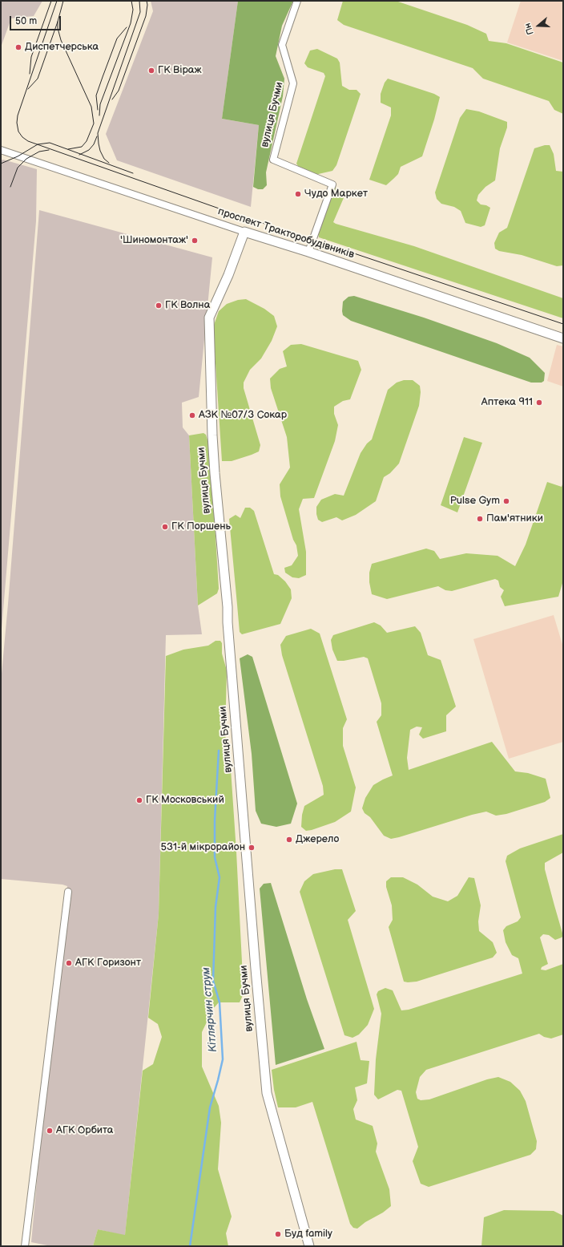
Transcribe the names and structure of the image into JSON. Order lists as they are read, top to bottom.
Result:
{
  "streets": {
    "street": ["вулиця Бучми", "проспект Тракторобудівників"]
  },
  "crossings": [
    ["вулиця Бучми", "проспект Тракторобудівників"]
  ],
  "water": ["Кітлярчин струм"],
  "places": [
    "Диспетчерська",
    "ГК Віраж",
    "Чудо Маркет",
    "'Шиномонтаж'",
    "ГК Волна",
    "Аптека 911",
    "АЗК №07/3 Сокар",
    "Pulse Gym",
    "Пам'ятники",
    "ГК Поршень",
    "ГК Московський",
    "Джерело",
    "531-й мікрорайон",
    "АГК Горизонт",
    "АГК Орбита",
    "Буд family"
  ],
  "scale_bar": "50 m",
  "north": "left"
}
